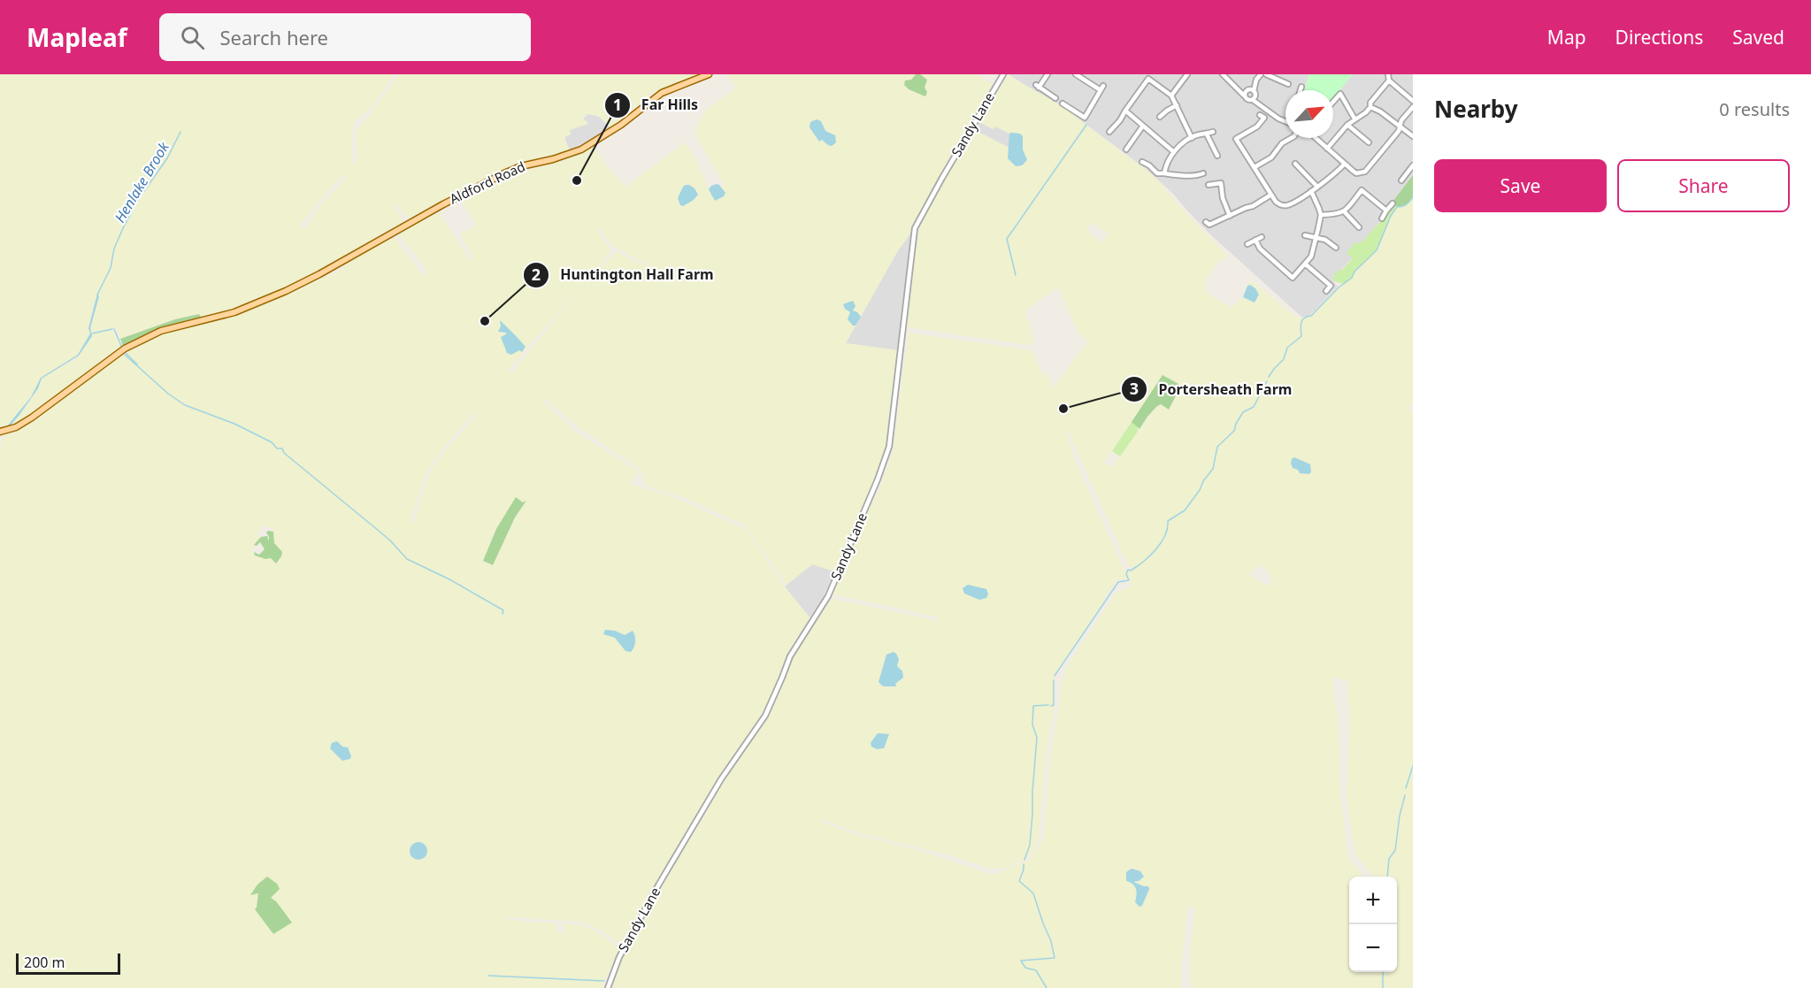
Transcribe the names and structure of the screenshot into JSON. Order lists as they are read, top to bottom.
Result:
{
  "streets": {
    "main road": ["Aldford Road"],
    "street": ["Sandy Lane"]
  },
  "water": ["Henlake Brook"],
  "places": ["Far Hills", "Huntington Hall Farm", "Portersheath Farm"],
  "scale_bar": "200 m",
  "north": "top right",
  "page": {
    "header": "Mapleaf",
    "search": "Search here",
    "nav": ["Map", "Directions", "Saved"],
    "heading": ["Nearby", "0 results"],
    "buttons": ["Save", "Share"],
    "map_buttons": ["+", "−"],
    "scale": "200 m"
  }
}
